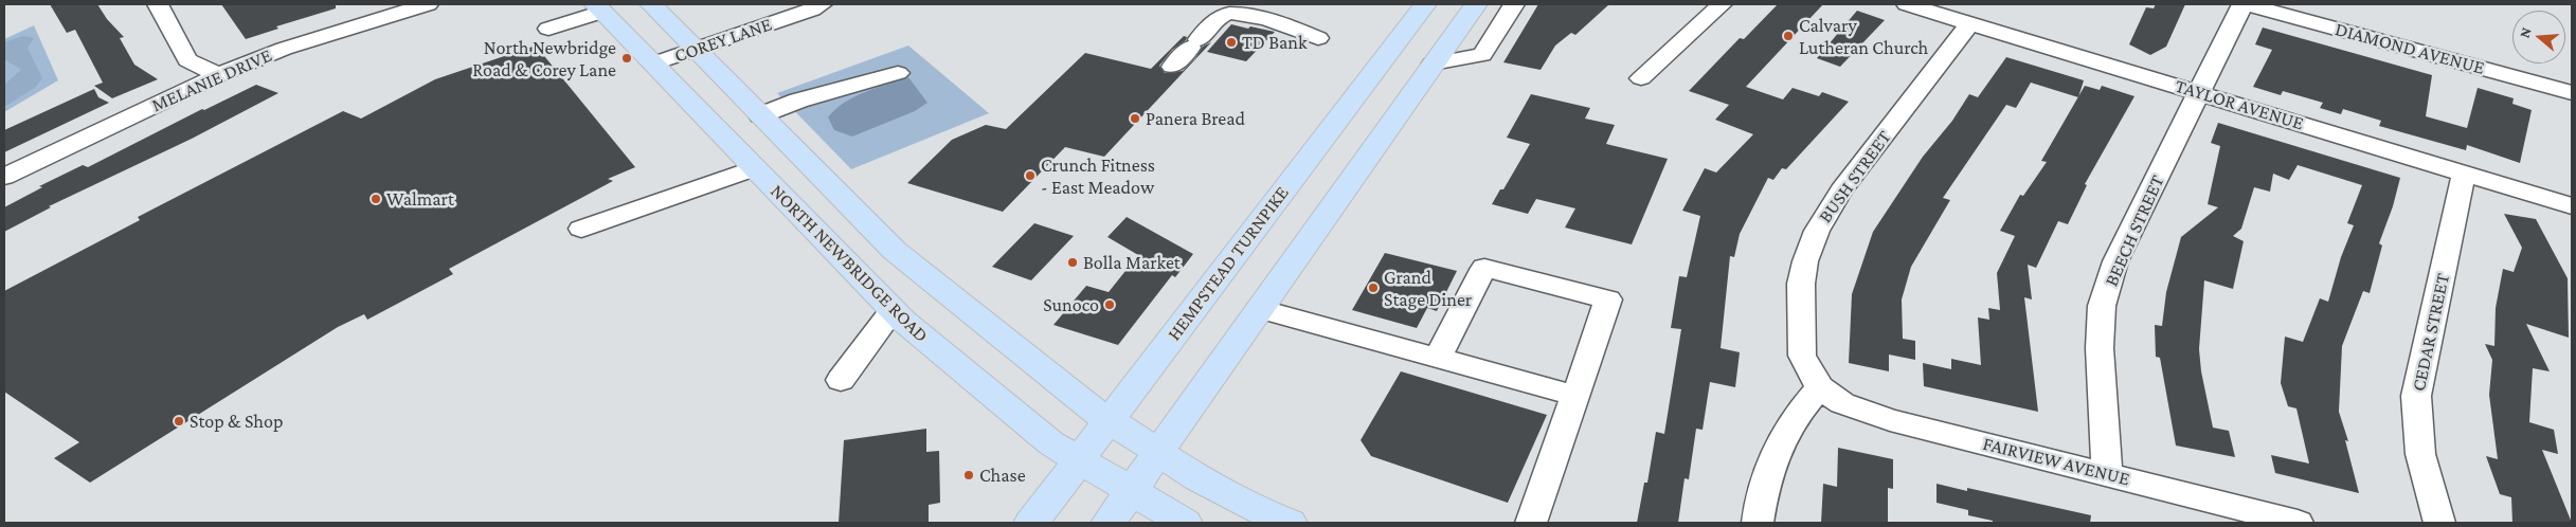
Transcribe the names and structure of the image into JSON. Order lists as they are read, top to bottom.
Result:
{
  "streets": {
    "main road": ["NORTH NEWBRIDGE ROAD", "HEMPSTEAD TURNPIKE"],
    "street": [
      "COREY LANE",
      "DIAMOND AVENUE",
      "MELANIE DRIVE",
      "TAYLOR AVENUE",
      "BUSH STREET",
      "BEECH STREET",
      "CEDAR STREET",
      "FAIRVIEW AVENUE"
    ]
  },
  "crossings": [
    ["COREY LANE", "NORTH NEWBRIDGE ROAD"],
    ["DIAMOND AVENUE", "BEECH STREET"],
    ["TAYLOR AVENUE", "BUSH STREET"],
    ["TAYLOR AVENUE", "BEECH STREET"],
    ["TAYLOR AVENUE", "CEDAR STREET"],
    ["BUSH STREET", "FAIRVIEW AVENUE"],
    ["BEECH STREET", "FAIRVIEW AVENUE"],
    ["NORTH NEWBRIDGE ROAD", "HEMPSTEAD TURNPIKE"]
  ],
  "places": [
    "Calvary Lutheran Church",
    "TD Bank",
    "North Newbridge Road & Corey Lane",
    "Panera Bread",
    "Crunch Fitness - East Meadow",
    "Walmart",
    "Bolla Market",
    "Grand Stage Diner",
    "Sunoco",
    "Stop & Shop",
    "Chase"
  ],
  "north": "left"
}
